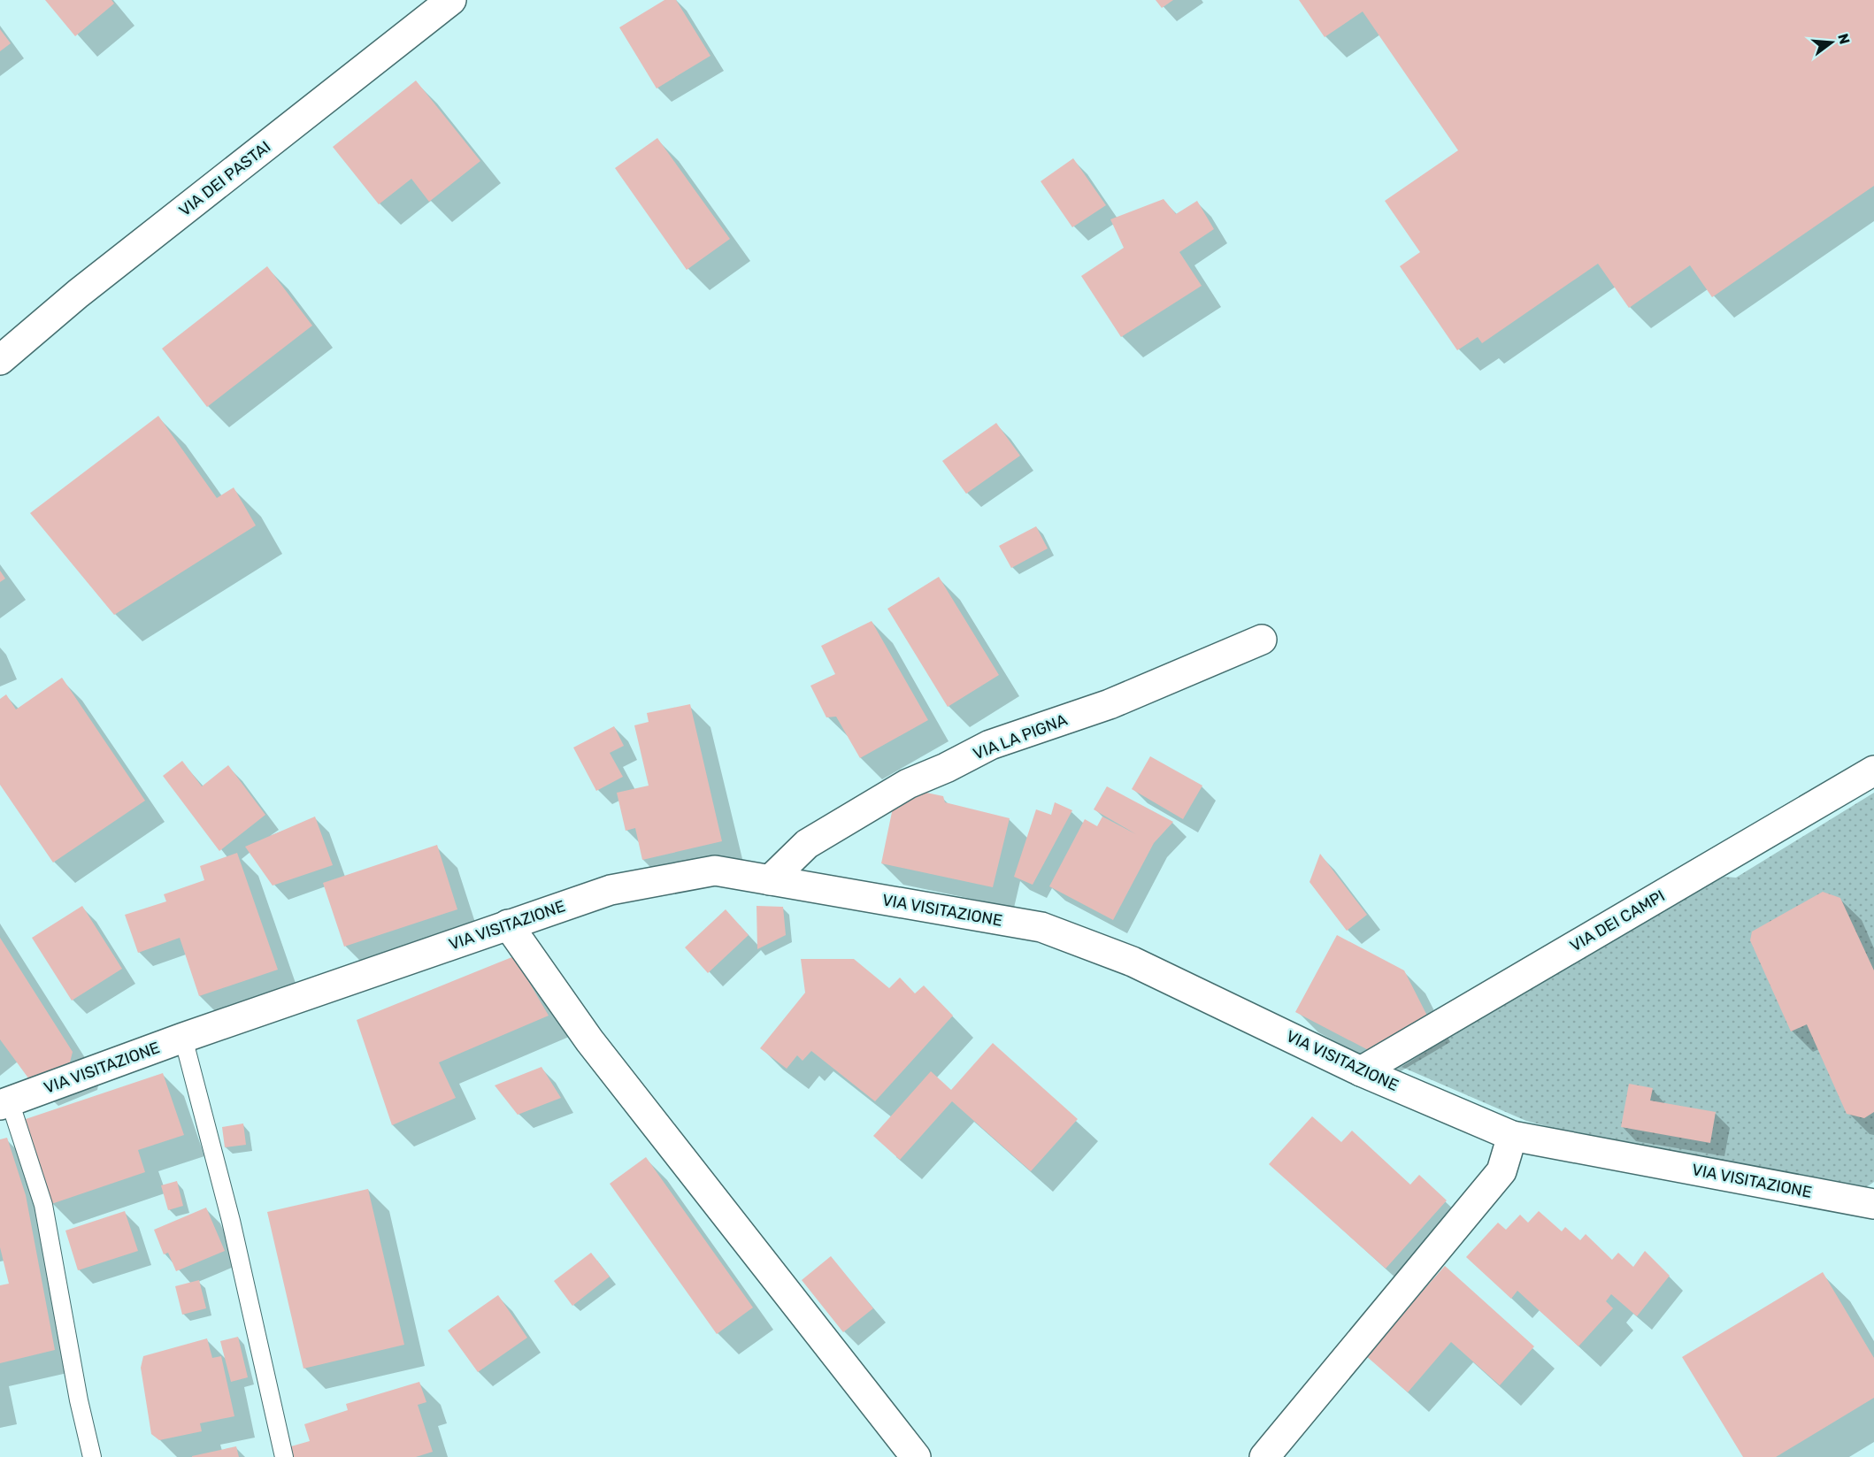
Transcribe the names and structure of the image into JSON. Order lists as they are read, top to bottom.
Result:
{
  "streets": {
    "street": [
      "VIA DEI PASTAI",
      "VIA LA PIGNA",
      "VIA VISITAZIONE",
      "VIA DEI CAMPI"
    ]
  },
  "crossings": [
    ["VIA LA PIGNA", "VIA VISITAZIONE"],
    ["VIA VISITAZIONE", "VIA DEI CAMPI"]
  ],
  "north": "right"
}
